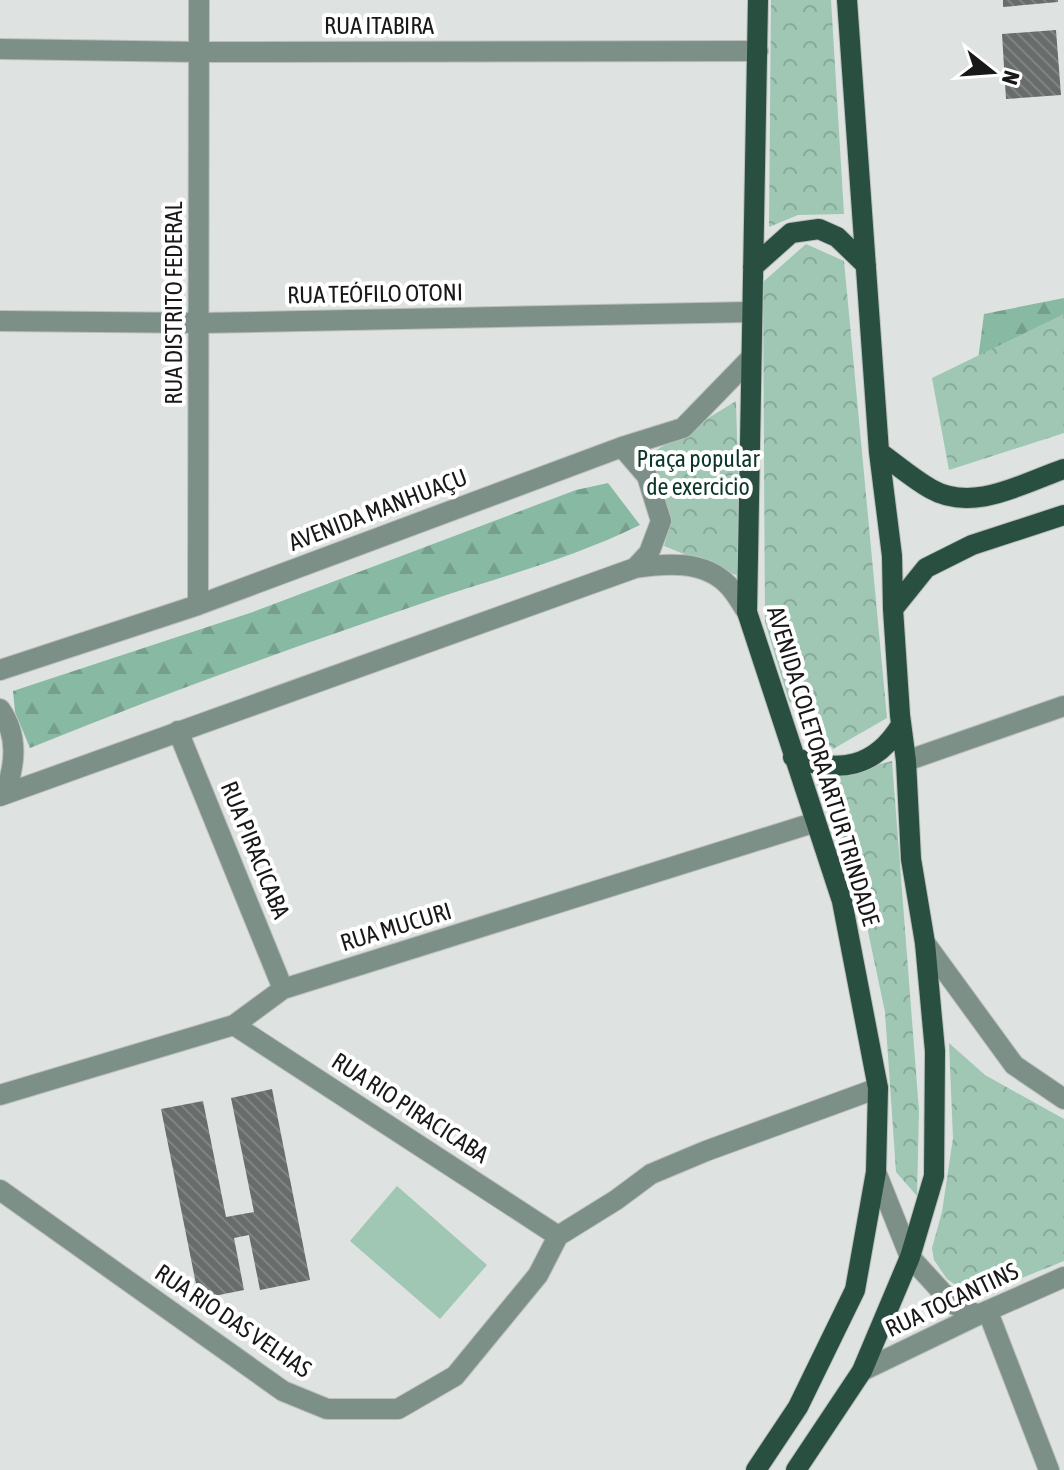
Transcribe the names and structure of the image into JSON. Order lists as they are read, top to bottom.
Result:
{
  "streets": {
    "main road": ["AVENIDA COLETORA ARTUR TRINDADE"],
    "street": [
      "RUA ITABIRA",
      "RUA TEÓFILO OTONI",
      "RUA DISTRITO FEDERAL",
      "AVENIDA MANHUAÇU",
      "RUA PIRACICABA",
      "RUA MUCURI",
      "RUA RIO PIRACICABA",
      "RUA TOCANTINS",
      "RUA RIO DAS VELHAS"
    ]
  },
  "crossings": [
    ["RUA ITABIRA", "RUA DISTRITO FEDERAL"],
    ["RUA ITABIRA", "AVENIDA COLETORA ARTUR TRINDADE"],
    ["RUA TEÓFILO OTONI", "RUA DISTRITO FEDERAL"],
    ["RUA TEÓFILO OTONI", "AVENIDA COLETORA ARTUR TRINDADE"],
    ["RUA DISTRITO FEDERAL", "AVENIDA MANHUAÇU"],
    ["AVENIDA MANHUAÇU", "AVENIDA COLETORA ARTUR TRINDADE"],
    ["AVENIDA COLETORA ARTUR TRINDADE", "RUA MUCURI"],
    ["AVENIDA COLETORA ARTUR TRINDADE", "RUA TOCANTINS"],
    ["RUA PIRACICABA", "RUA MUCURI"],
    ["RUA MUCURI", "RUA RIO PIRACICABA"],
    ["RUA RIO PIRACICABA", "RUA RIO DAS VELHAS"]
  ],
  "parks": ["Praça popular de exercicio"],
  "north": "right"
}
